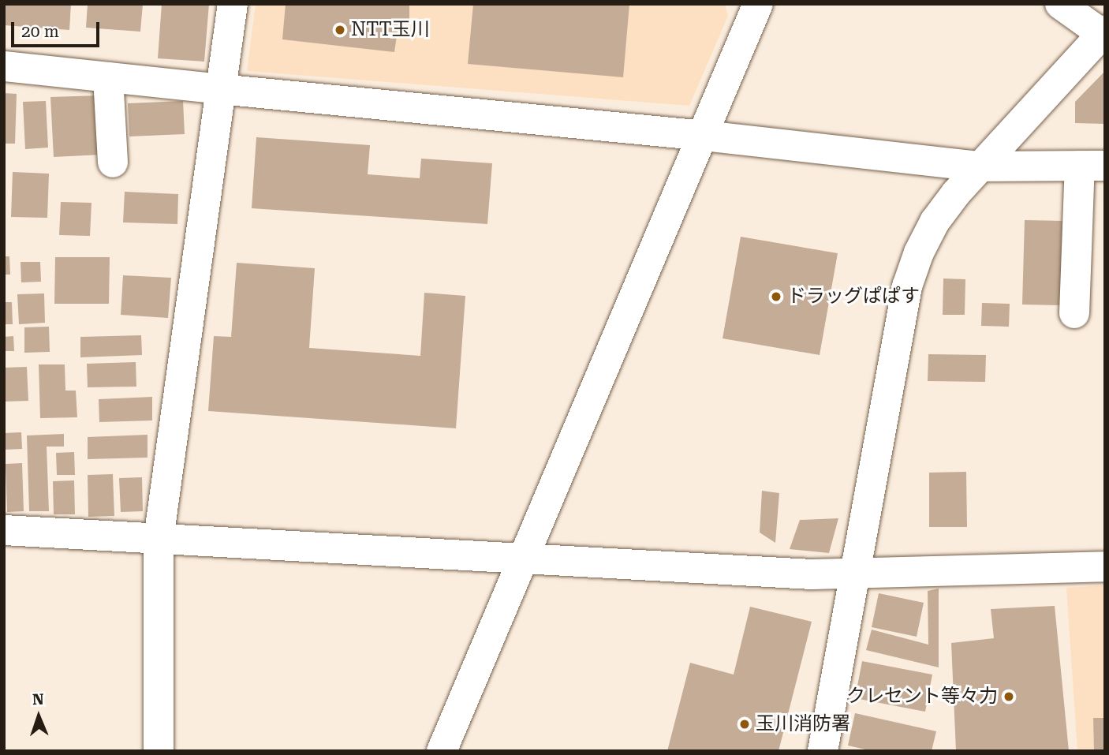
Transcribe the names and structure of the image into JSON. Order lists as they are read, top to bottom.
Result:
{
  "places": [
    "NTT玉川",
    "ドラッグぱぱす",
    "クレセント等々力",
    "玉川消防署"
  ],
  "scale_bar": "20 m",
  "north": "top"
}
